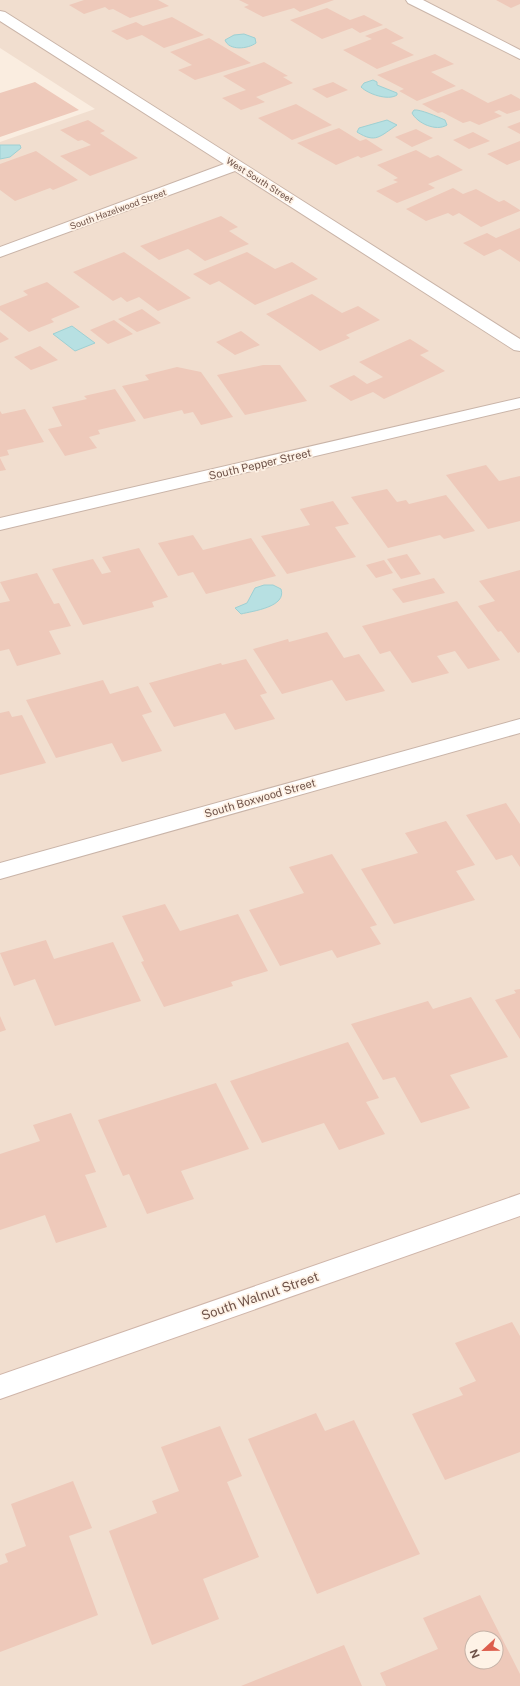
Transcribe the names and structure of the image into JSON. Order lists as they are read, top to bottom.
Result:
{
  "streets": {
    "street": [
      "West South Street",
      "South Hazelwood Street",
      "South Pepper Street",
      "South Boxwood Street",
      "South Walnut Street"
    ]
  },
  "crossings": [
    ["West South Street", "South Hazelwood Street"]
  ],
  "north": "left"
}
